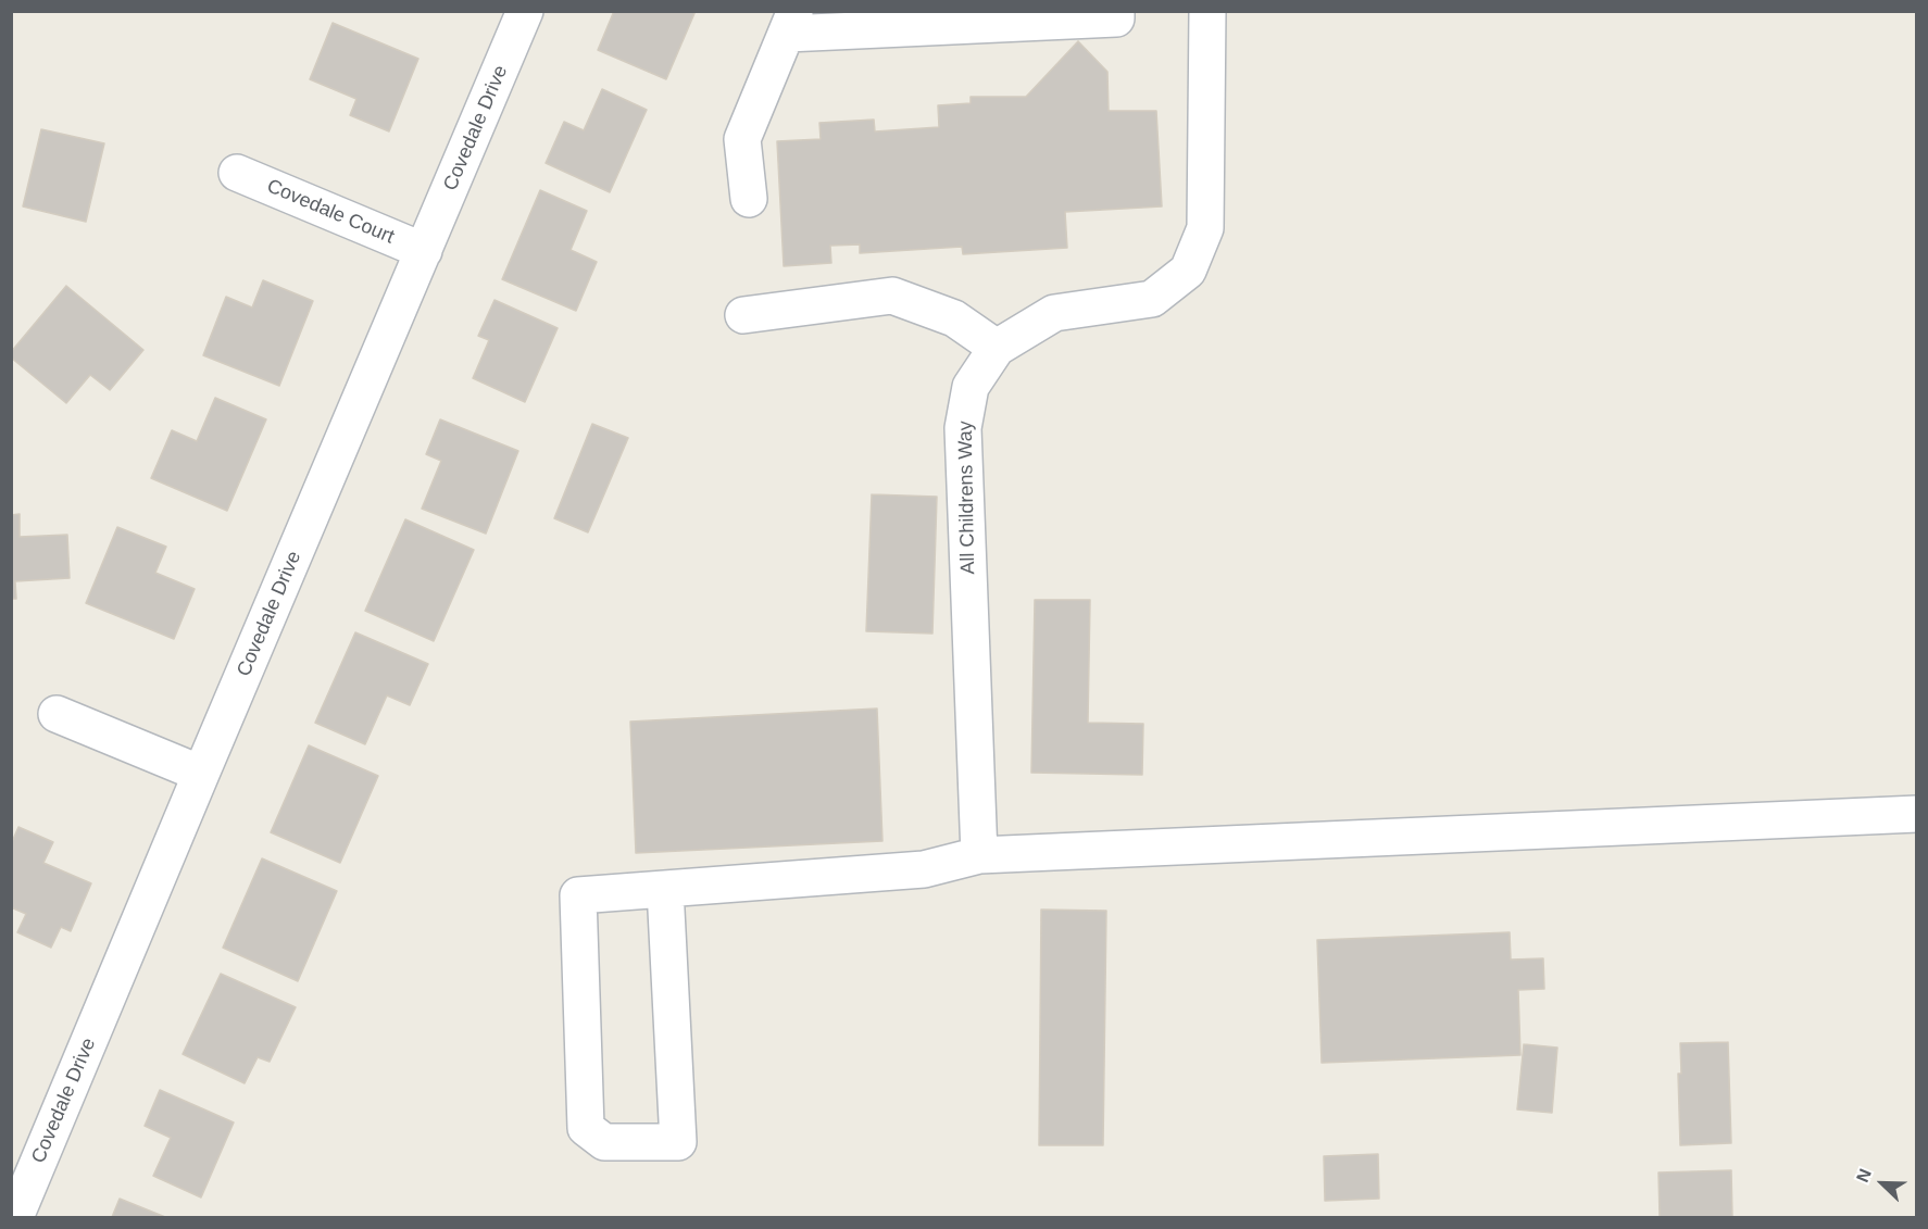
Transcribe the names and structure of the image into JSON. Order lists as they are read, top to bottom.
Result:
{
  "streets": {
    "street": ["Covedale Drive", "Covedale Court", "All Childrens Way"]
  },
  "crossings": [
    ["Covedale Drive", "Covedale Court"]
  ],
  "north": "top left"
}
